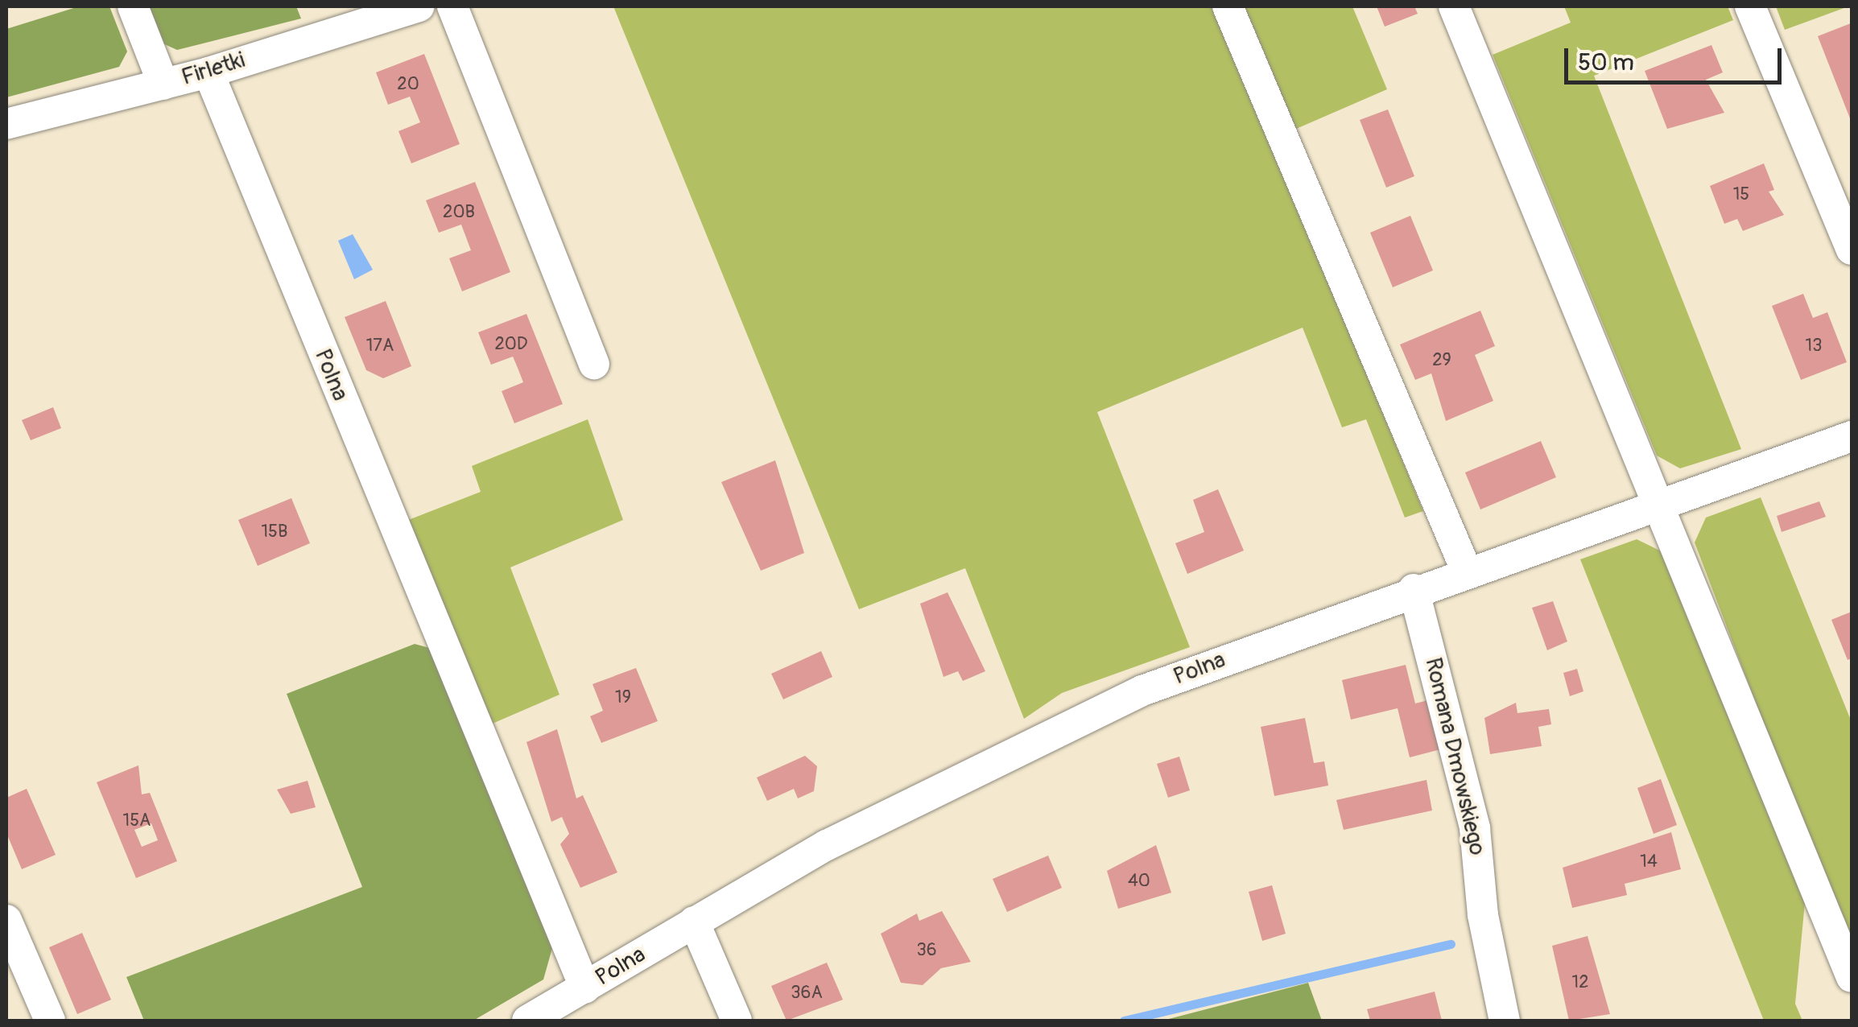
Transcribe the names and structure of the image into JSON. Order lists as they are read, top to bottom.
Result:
{
  "streets": {
    "street": ["Firletki", "Polna", "Romana Dmowskiego"]
  },
  "crossings": [
    ["Firletki", "Polna"],
    ["Polna", "Romana Dmowskiego"]
  ],
  "house_numbers": [
    "20",
    "15",
    "20B",
    "20D",
    "17A",
    "13",
    "29",
    "15B",
    "19",
    "15A",
    "14",
    "40",
    "36",
    "12",
    "36A"
  ],
  "scale_bar": "50 m"
}
